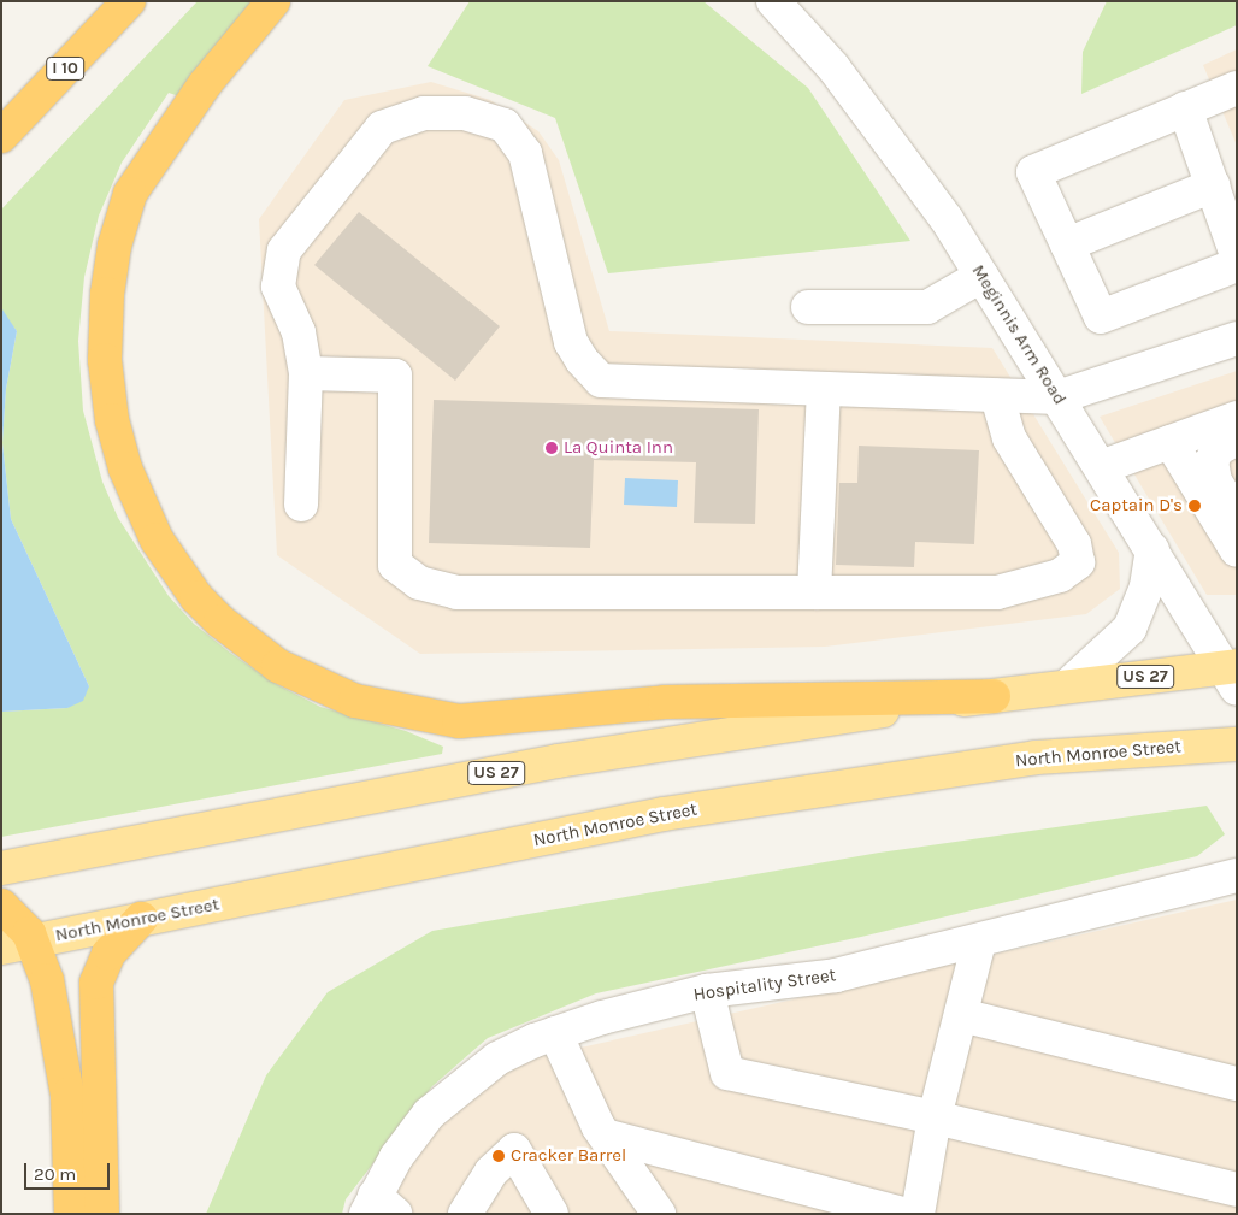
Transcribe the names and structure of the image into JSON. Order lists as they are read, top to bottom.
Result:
{
  "streets": {
    "highway": ["I 10"],
    "main road": ["US 27", "North Monroe Street"],
    "street": ["Meginnis Arm Road", "Hospitality Street"]
  },
  "crossings": [
    ["Meginnis Arm Road", "US 27"]
  ],
  "places": ["La Quinta Inn", "Captain D's", "Cracker Barrel"],
  "scale_bar": "20 m"
}
